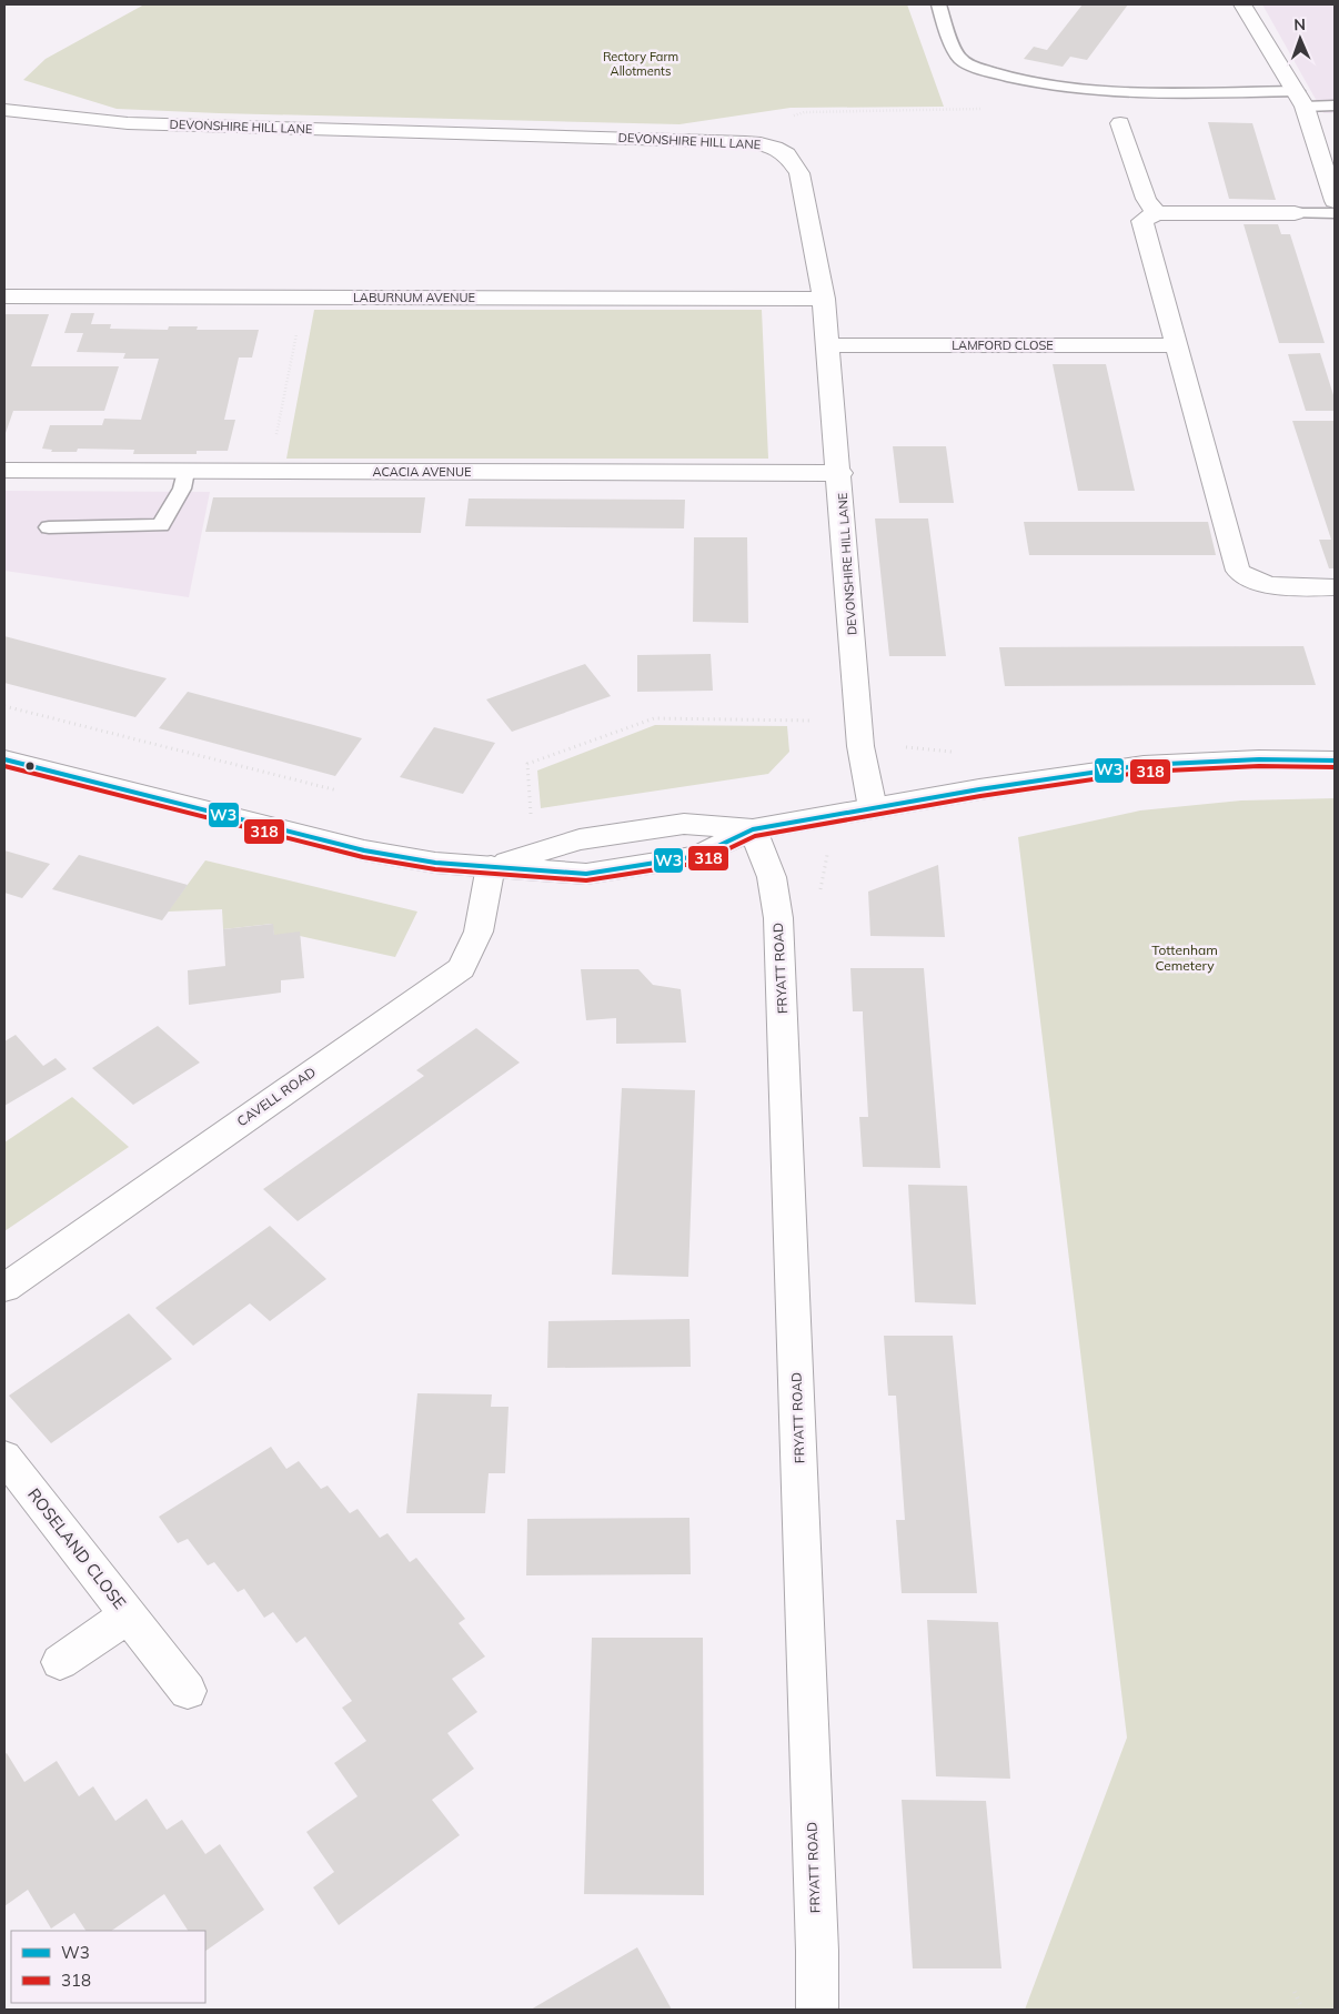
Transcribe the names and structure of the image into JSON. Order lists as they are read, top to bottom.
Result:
{
  "streets": {
    "street": [
      "DEVONSHIRE HILL LANE",
      "LABURNUM AVENUE",
      "LAMFORD CLOSE",
      "ACACIA AVENUE",
      "FRYATT ROAD",
      "CAVELL ROAD",
      "ROSELAND CLOSE"
    ]
  },
  "crossings": [
    ["DEVONSHIRE HILL LANE", "LABURNUM AVENUE"],
    ["DEVONSHIRE HILL LANE", "LAMFORD CLOSE"],
    ["DEVONSHIRE HILL LANE", "ACACIA AVENUE"]
  ],
  "parks": ["Rectory Farm Allotments", "Tottenham Cemetery"],
  "lines": ["transit line W3", "transit line 318"],
  "legend": ["W3", "318"],
  "north": "top"
}
